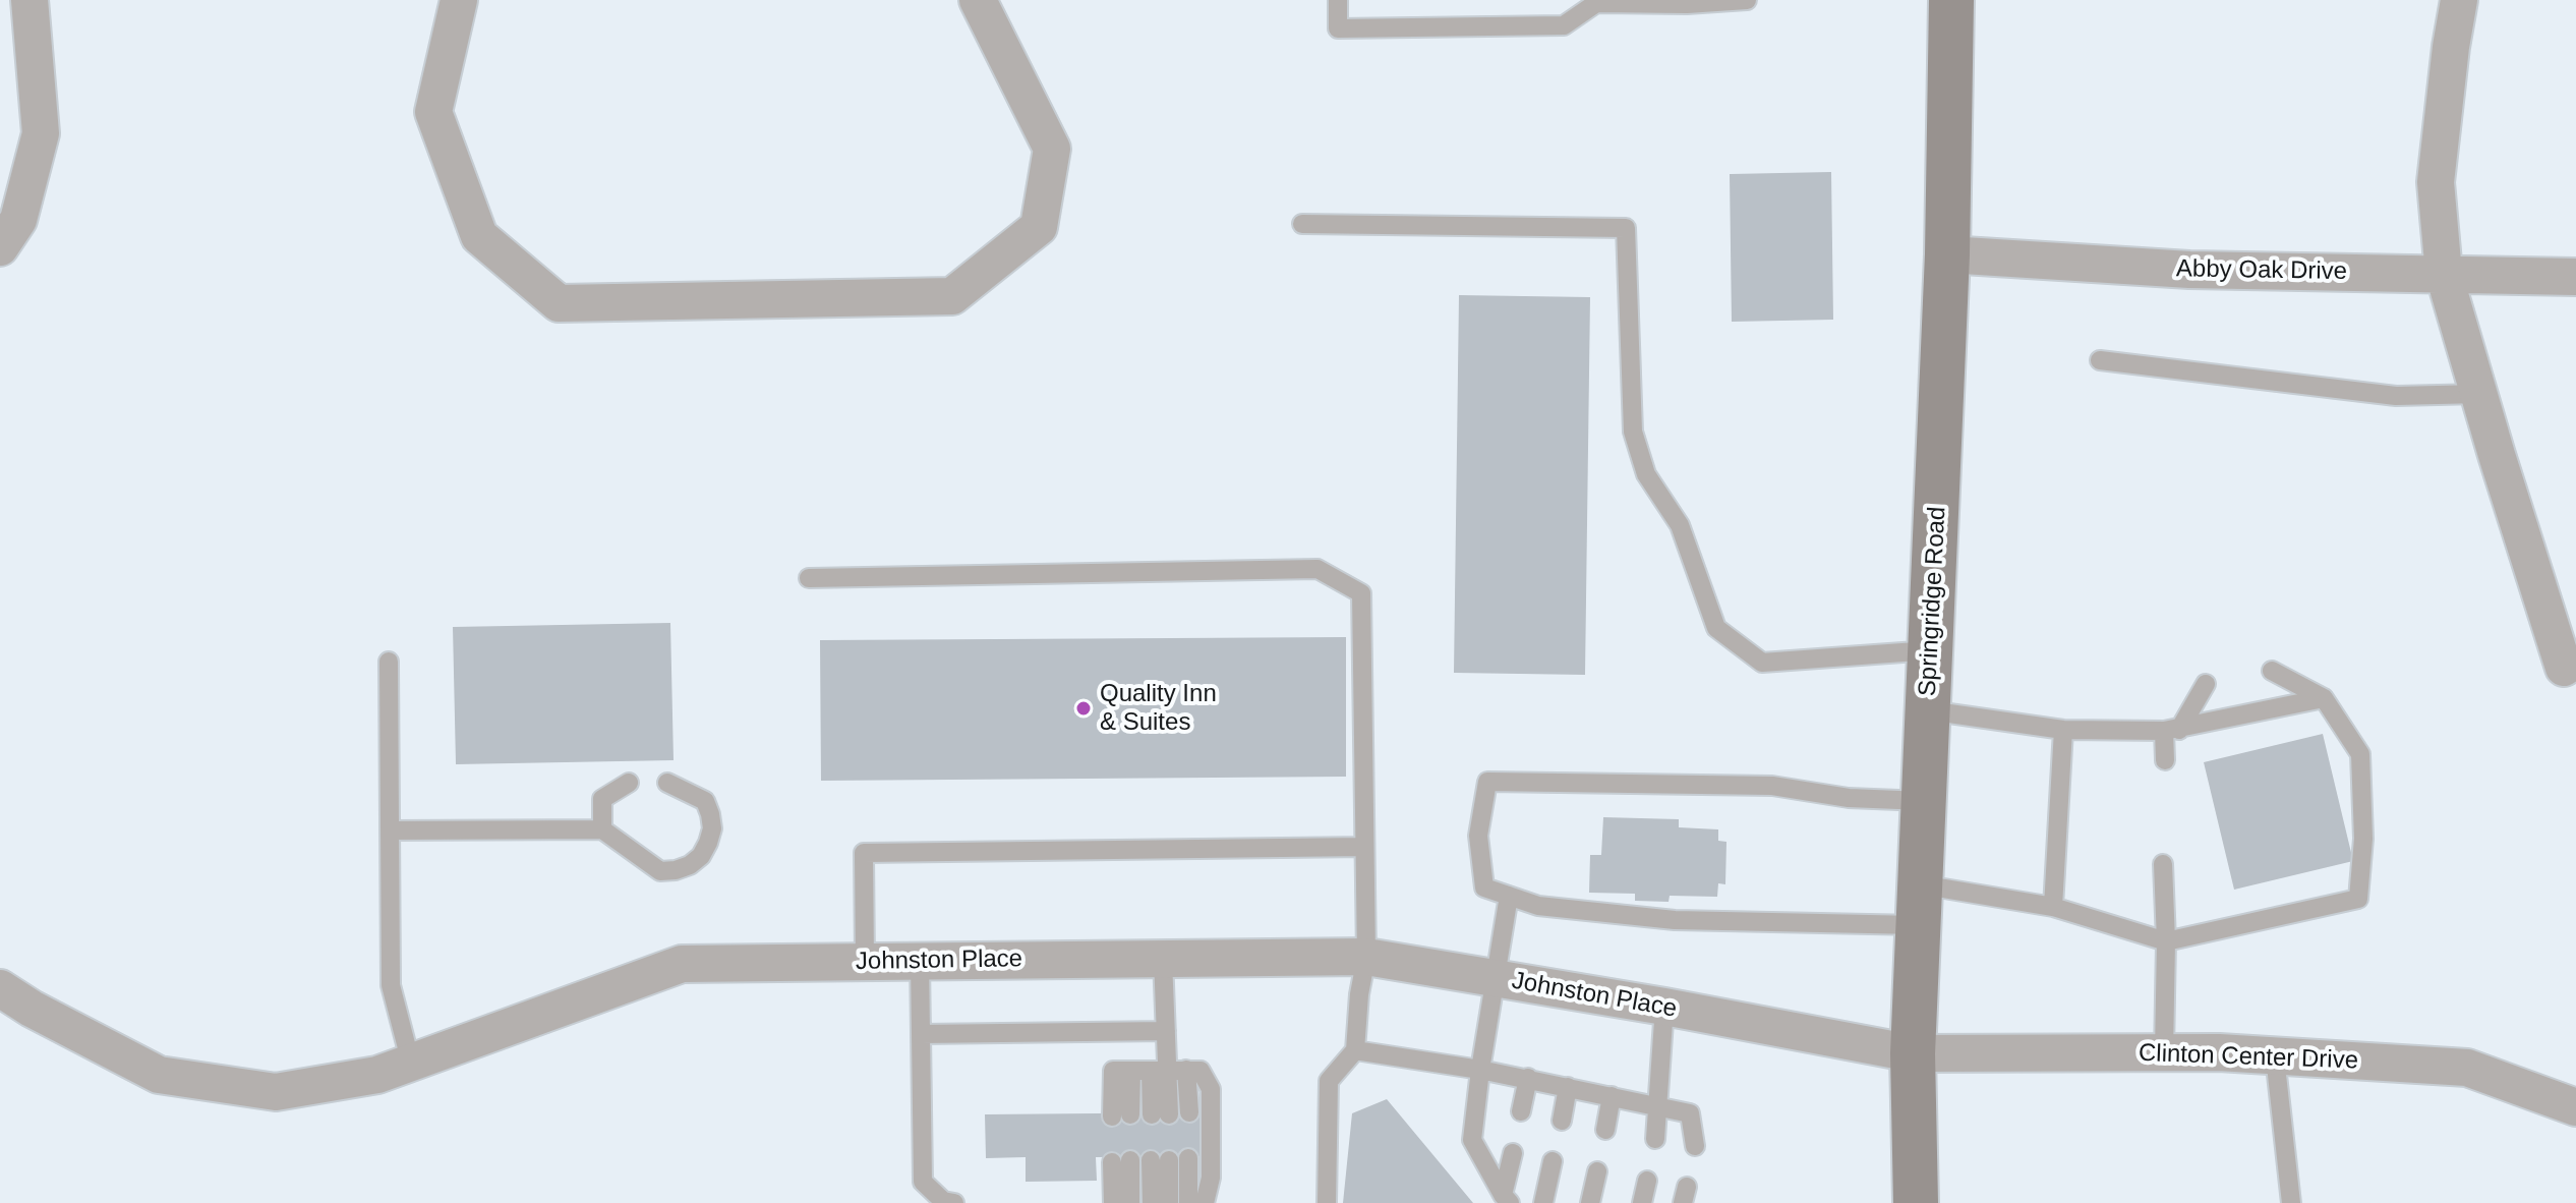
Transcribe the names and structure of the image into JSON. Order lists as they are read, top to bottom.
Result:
{
  "streets": {
    "main road": ["Springridge Road"],
    "street": ["Abby Oak Drive", "Johnston Place", "Clinton Center Drive"]
  },
  "crossings": [
    ["Abby Oak Drive", "Springridge Road"],
    ["Springridge Road", "Johnston Place"],
    ["Springridge Road", "Clinton Center Drive"],
    ["Johnston Place", "Clinton Center Drive"]
  ],
  "places": ["Quality Inn & Suites"]
}
